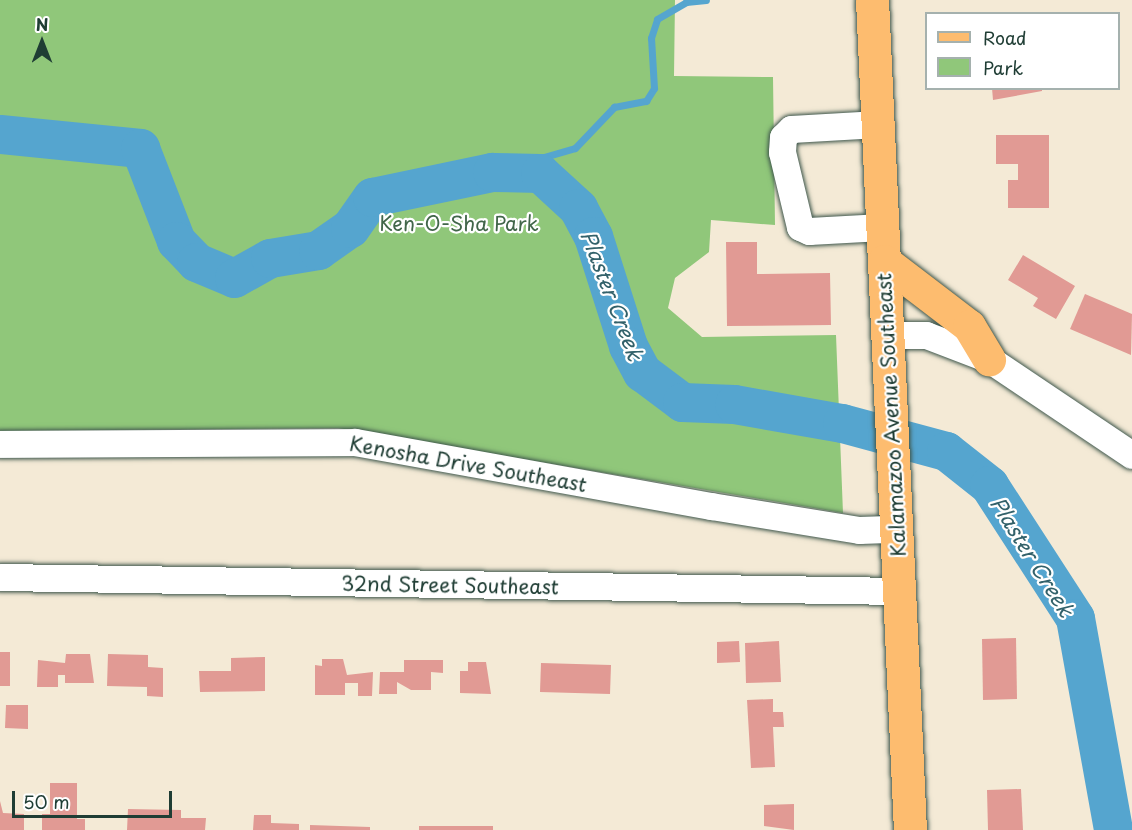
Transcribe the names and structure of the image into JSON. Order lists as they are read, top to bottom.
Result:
{
  "streets": {
    "main road": ["Kalamazoo Avenue Southeast"],
    "street": ["Kenosha Drive Southeast", "32nd Street Southeast"]
  },
  "crossings": [
    ["Kalamazoo Avenue Southeast", "Kenosha Drive Southeast"],
    ["Kalamazoo Avenue Southeast", "32nd Street Southeast"]
  ],
  "water": ["Plaster Creek"],
  "parks": ["Ken-O-Sha Park"],
  "legend": ["Road", "Park"],
  "scale_bar": "50 m",
  "north": "top"
}
